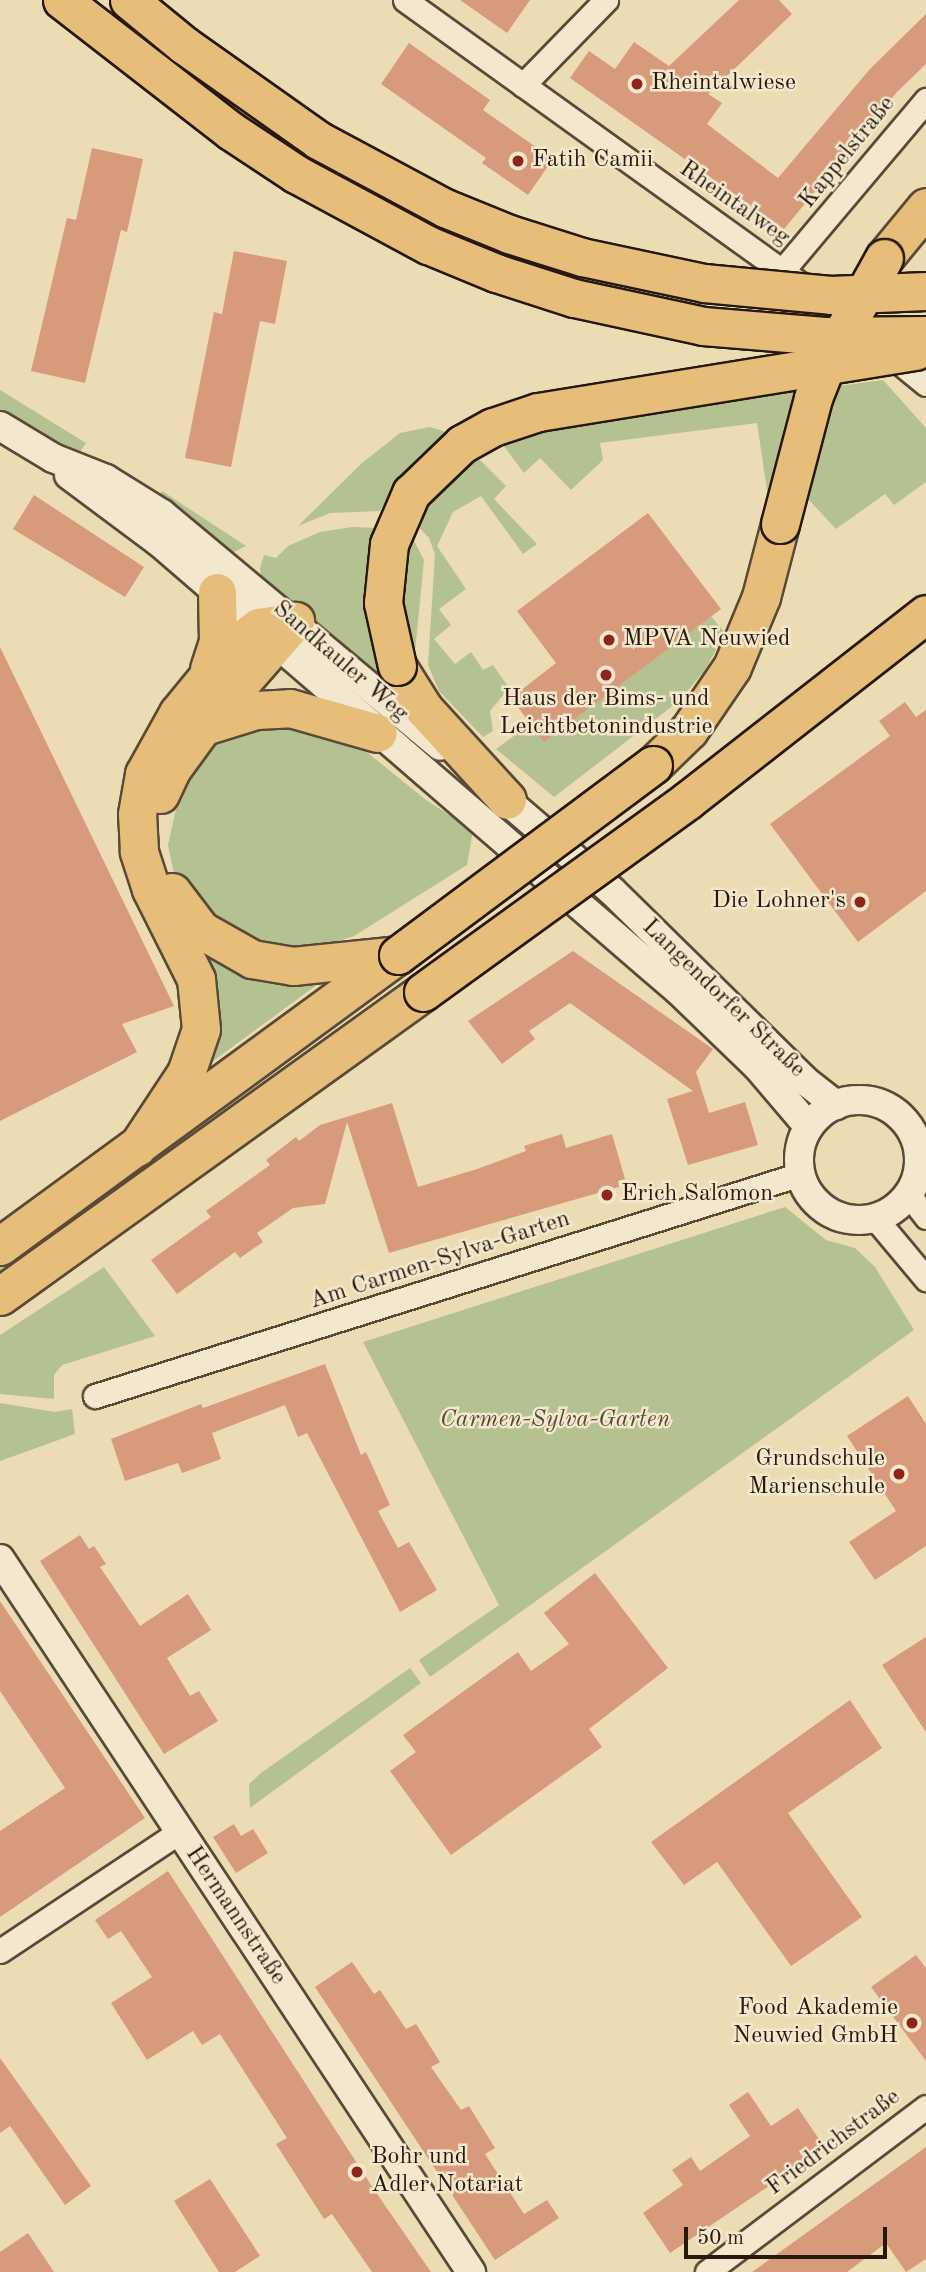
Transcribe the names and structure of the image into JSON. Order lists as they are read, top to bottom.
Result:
{
  "streets": {
    "street": [
      "Kappelstraße",
      "Rheintalweg",
      "Sandkauler Weg",
      "Langendorfer Straße",
      "Am Carmen-Sylva-Garten",
      "Hermannstraße",
      "Friedrichstraße"
    ]
  },
  "crossings": [
    ["Kappelstraße", "Rheintalweg"],
    ["Sandkauler Weg", "Langendorfer Straße"],
    ["Langendorfer Straße", "Am Carmen-Sylva-Garten"]
  ],
  "parks": ["Carmen-Sylva-Garten"],
  "places": [
    "Rheintalwiese",
    "Fatih Camii",
    "MPVA Neuwied",
    "Haus der Bims- und Leichtbetonindustrie",
    "Die Lohner's",
    "Erich Salomon",
    "Grundschule Marienschule",
    "Food Akademie Neuwied GmbH",
    "Bohr und Adler Notariat"
  ],
  "scale_bar": "50 m"
}
